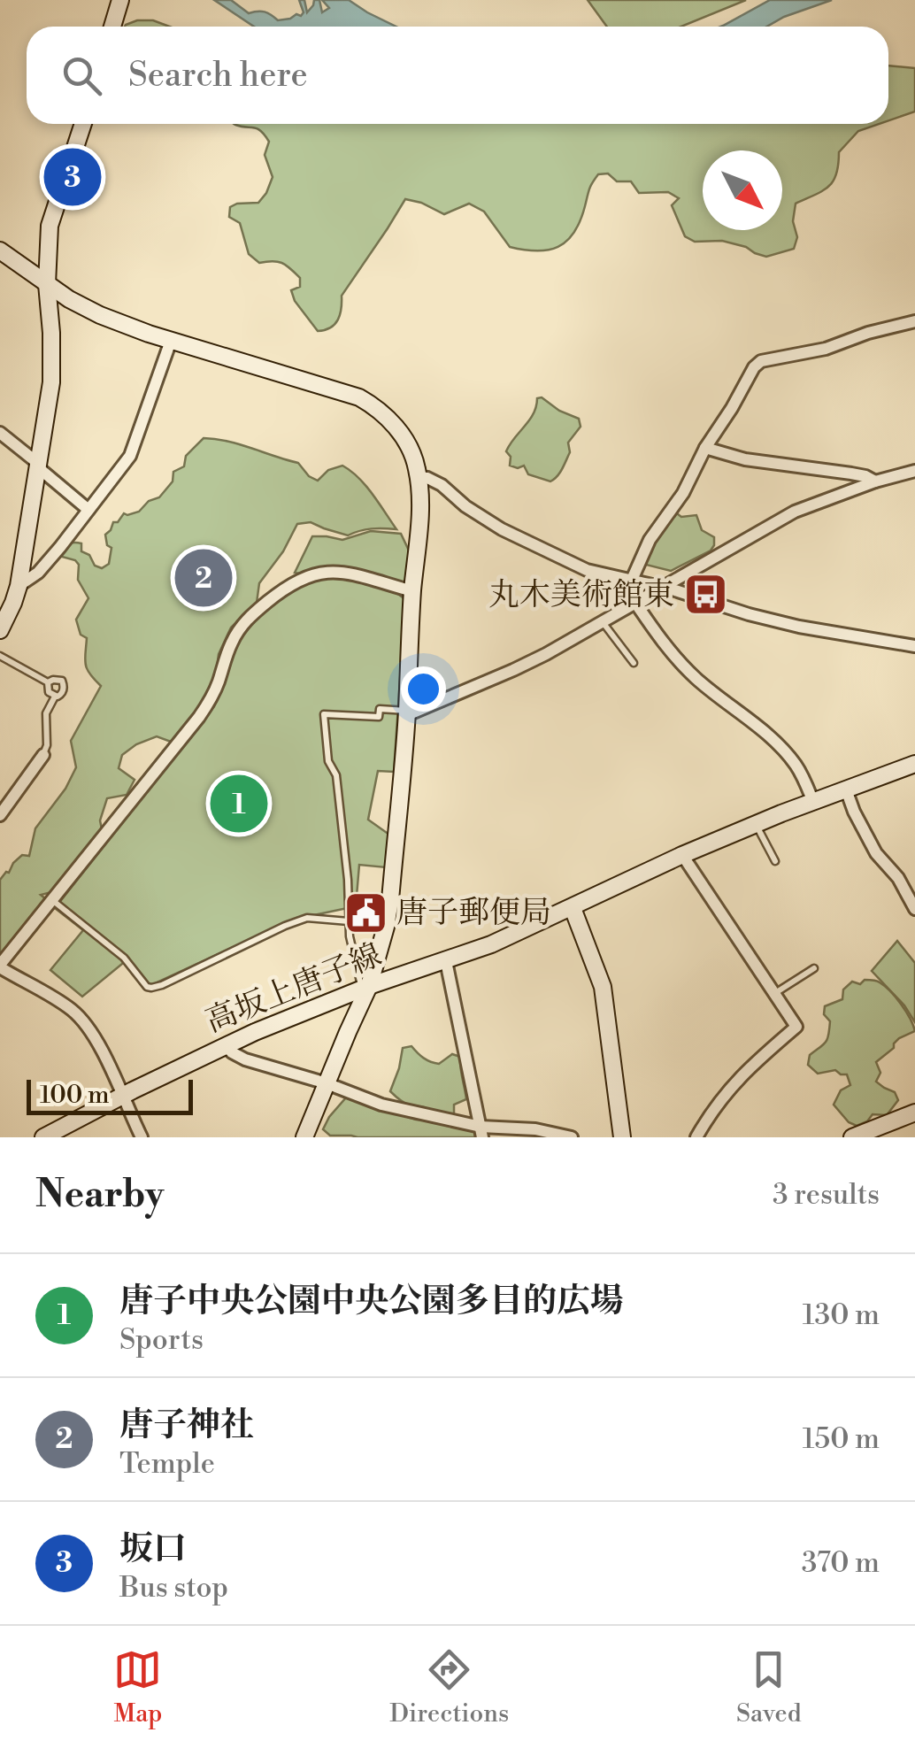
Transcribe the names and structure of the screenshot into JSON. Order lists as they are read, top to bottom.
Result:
{
  "streets": {
    "street": ["高坂上唐子線"]
  },
  "places": {
    "bus stop": ["丸木美術館東"],
    "public building": ["唐子郵便局"]
  },
  "scale_bar": "100 m",
  "north": "bottom right",
  "page": {
    "search": "Search here",
    "pins": ["3", "2", "1"],
    "scale": "100 m",
    "heading": ["Nearby", "3 results"],
    "list": [
      {
        "mark": "1",
        "name": "唐子中央公園中央公園多目的広場",
        "note": "Sports",
        "value": "130 m"
      },
      {
        "mark": "2",
        "name": "唐子神社",
        "note": "Temple",
        "value": "150 m"
      },
      {
        "mark": "3",
        "name": "坂口",
        "note": "Bus stop",
        "value": "370 m"
      }
    ],
    "nav": ["Map", "Directions", "Saved"]
  }
}
